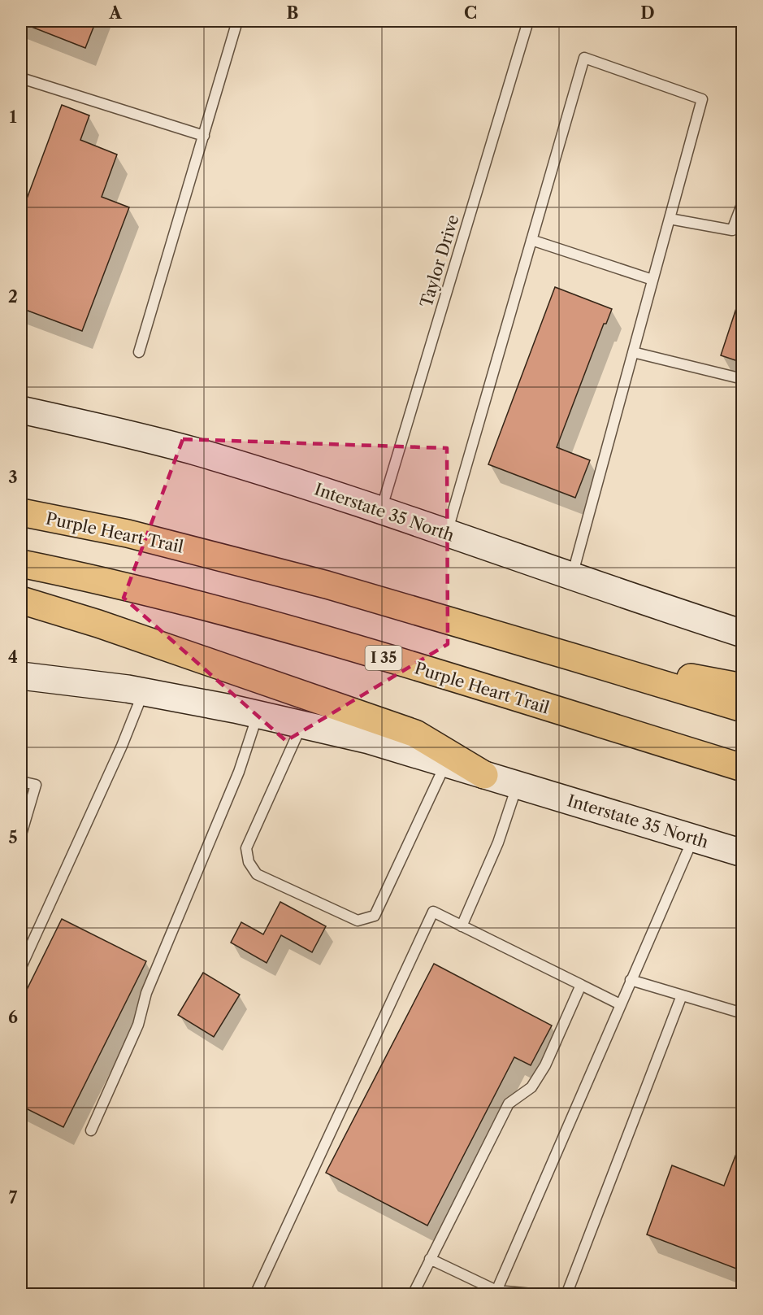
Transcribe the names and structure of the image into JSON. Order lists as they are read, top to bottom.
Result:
{
  "streets": {
    "highway": ["Purple Heart Trail", "I 35"],
    "main road": ["Interstate 35 North"],
    "lane": ["Taylor Drive"]
  },
  "crossings": [
    ["Taylor Drive", "Interstate 35 North"]
  ],
  "grid": {
    "columns": [
      "A",
      "B",
      "C",
      "D"
    ],
    "rows": [
      "1",
      "2",
      "3",
      "4",
      "5",
      "6",
      "7"
    ]
  }
}
